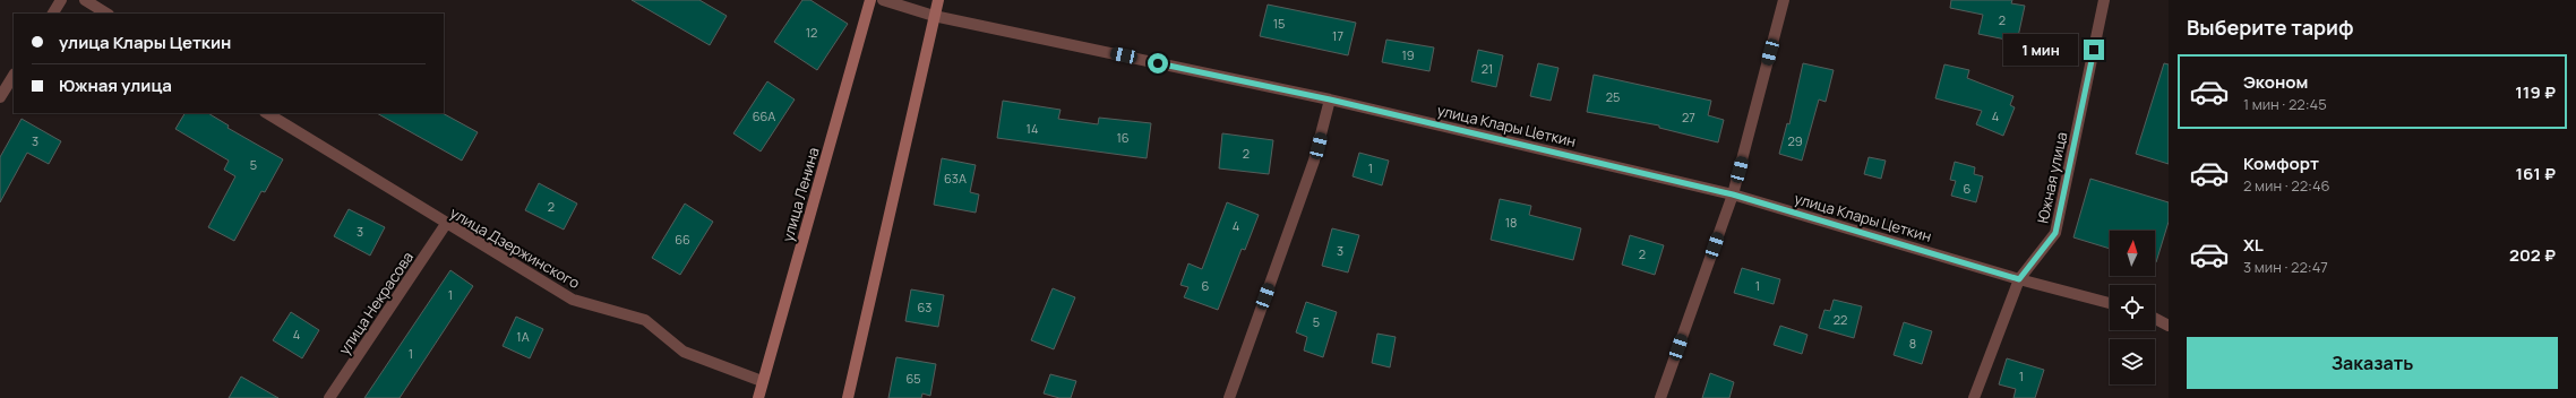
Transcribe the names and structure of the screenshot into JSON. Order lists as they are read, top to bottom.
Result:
{
  "streets": {
    "main road": ["улица Ленина"],
    "street": [
      "улица Клары Цеткин",
      "Южная улица",
      "улица Дзержинского",
      "улица Некрасова"
    ]
  },
  "crossings": [
    ["улица Клары Цеткин", "Южная улица"],
    ["улица Ленина", "улица Дзержинского"],
    ["улица Дзержинского", "улица Некрасова"]
  ],
  "house_numbers": [
    "2",
    "15",
    "12",
    "17",
    "19",
    "21",
    "25",
    "66А",
    "4",
    "27",
    "14",
    "16",
    "3",
    "29",
    "2",
    "5",
    "1",
    "63А",
    "6",
    "2",
    "18",
    "4",
    "3",
    "66",
    "3",
    "2",
    "6",
    "1",
    "1",
    "63",
    "22",
    "5",
    "4",
    "1А",
    "8",
    "1",
    "1",
    "65"
  ],
  "north": "top",
  "page": {
    "heading": "Выберите тариф",
    "banner": ["улица Клары Цеткин", "Южная улица"],
    "bubble": "1 мин",
    "list": [
      {
        "name": "Эконом",
        "note": "1 мин · 22:45",
        "value": "119 ₽"
      },
      {
        "name": "Комфорт",
        "note": "2 мин · 22:46",
        "value": "161 ₽"
      },
      {
        "name": "XL",
        "note": "3 мин · 22:47",
        "value": "202 ₽"
      }
    ],
    "buttons": "Заказать"
  }
}
